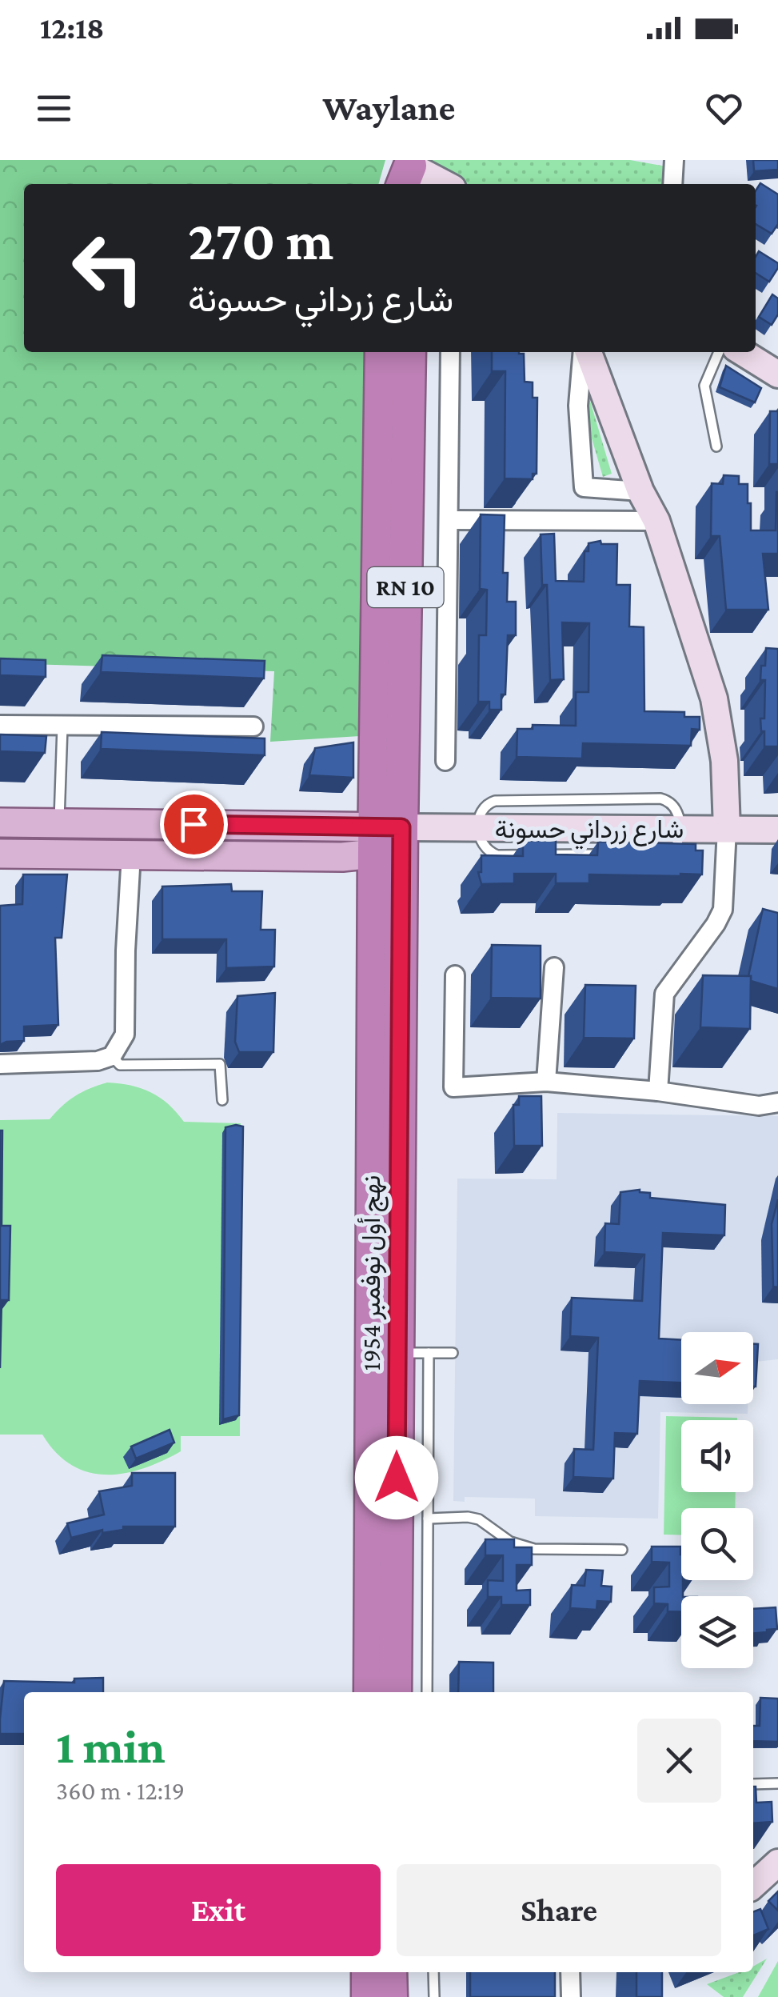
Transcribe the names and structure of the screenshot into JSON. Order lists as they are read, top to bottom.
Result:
{
  "streets": {
    "highway": ["RN 10", "نهج أول نوفمبر 1954"],
    "main road": ["شارع زرداني حسونة"]
  },
  "crossings": [
    ["شارع زرداني حسونة", "نهج أول نوفمبر 1954"]
  ],
  "north": "right",
  "page": {
    "status": "12:18",
    "header": "Waylane",
    "turn": ["270 m", "شارع زرداني حسونة"],
    "heading": ["1 min", "360 m · 12:19"],
    "buttons": ["Exit", "Share"]
  }
}
